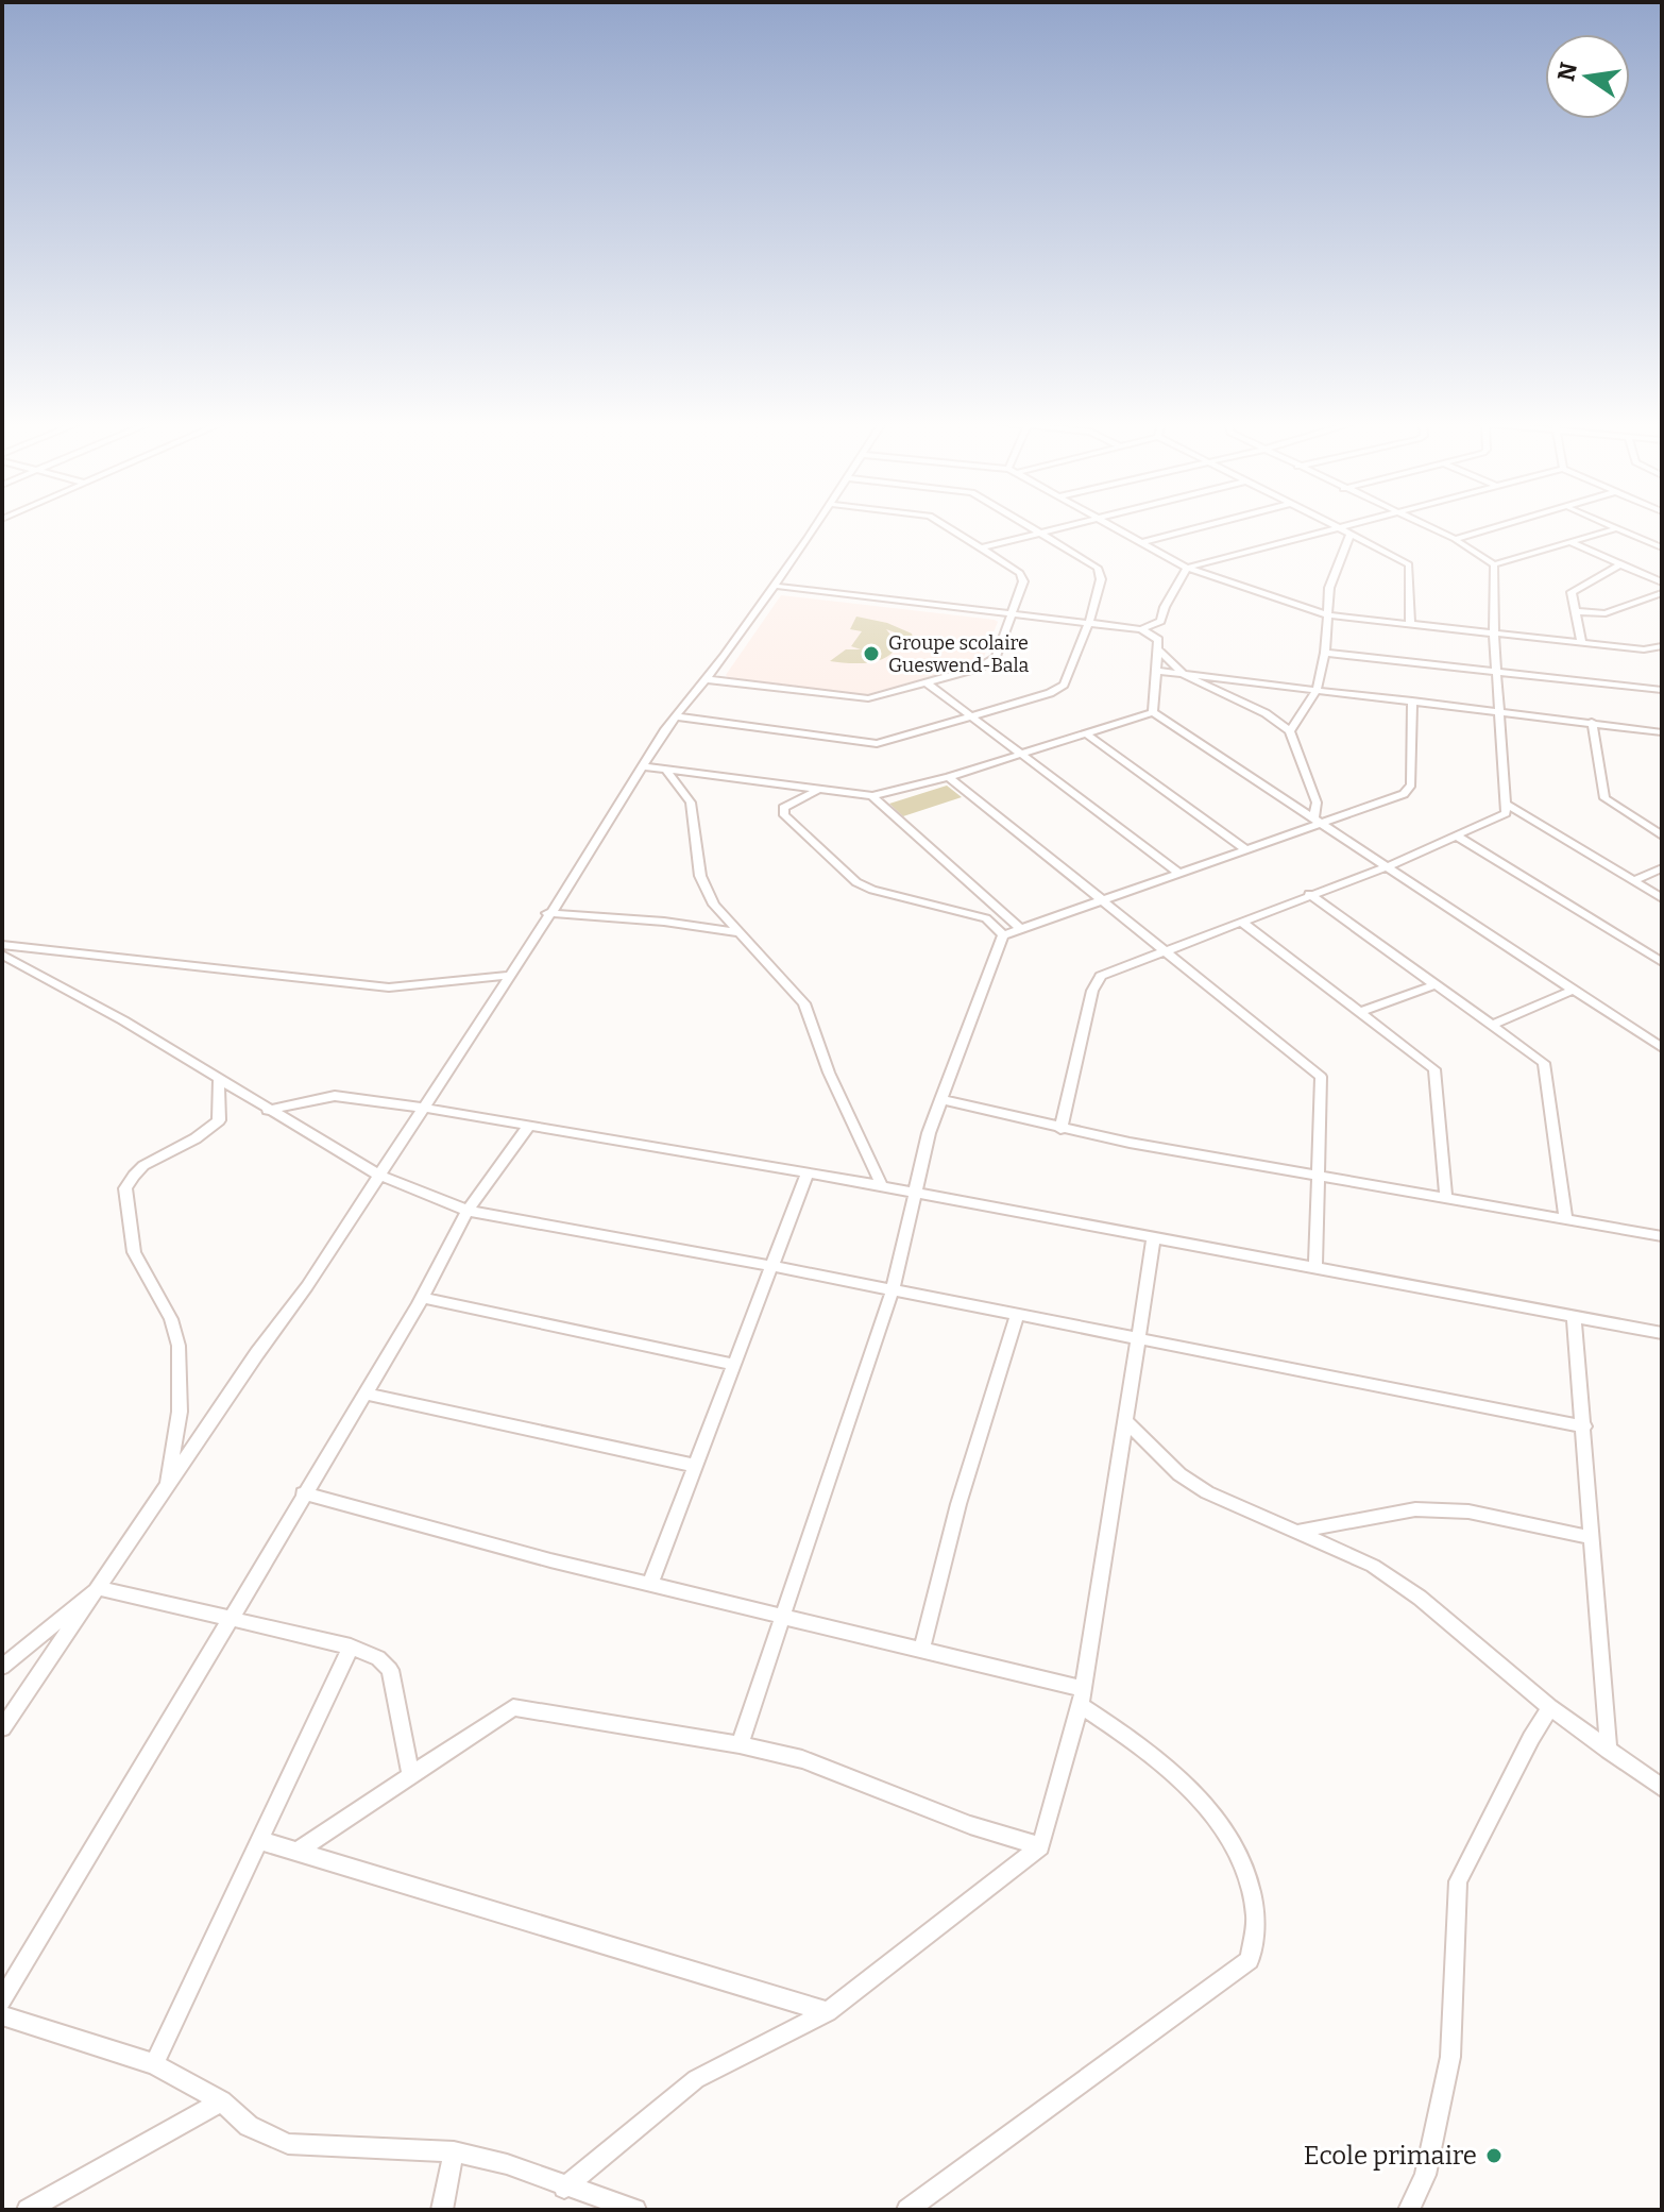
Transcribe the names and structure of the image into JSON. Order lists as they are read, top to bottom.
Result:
{
  "places": ["Groupe scolaire Gueswend-Bala", "Ecole primaire"],
  "north": "left"
}
